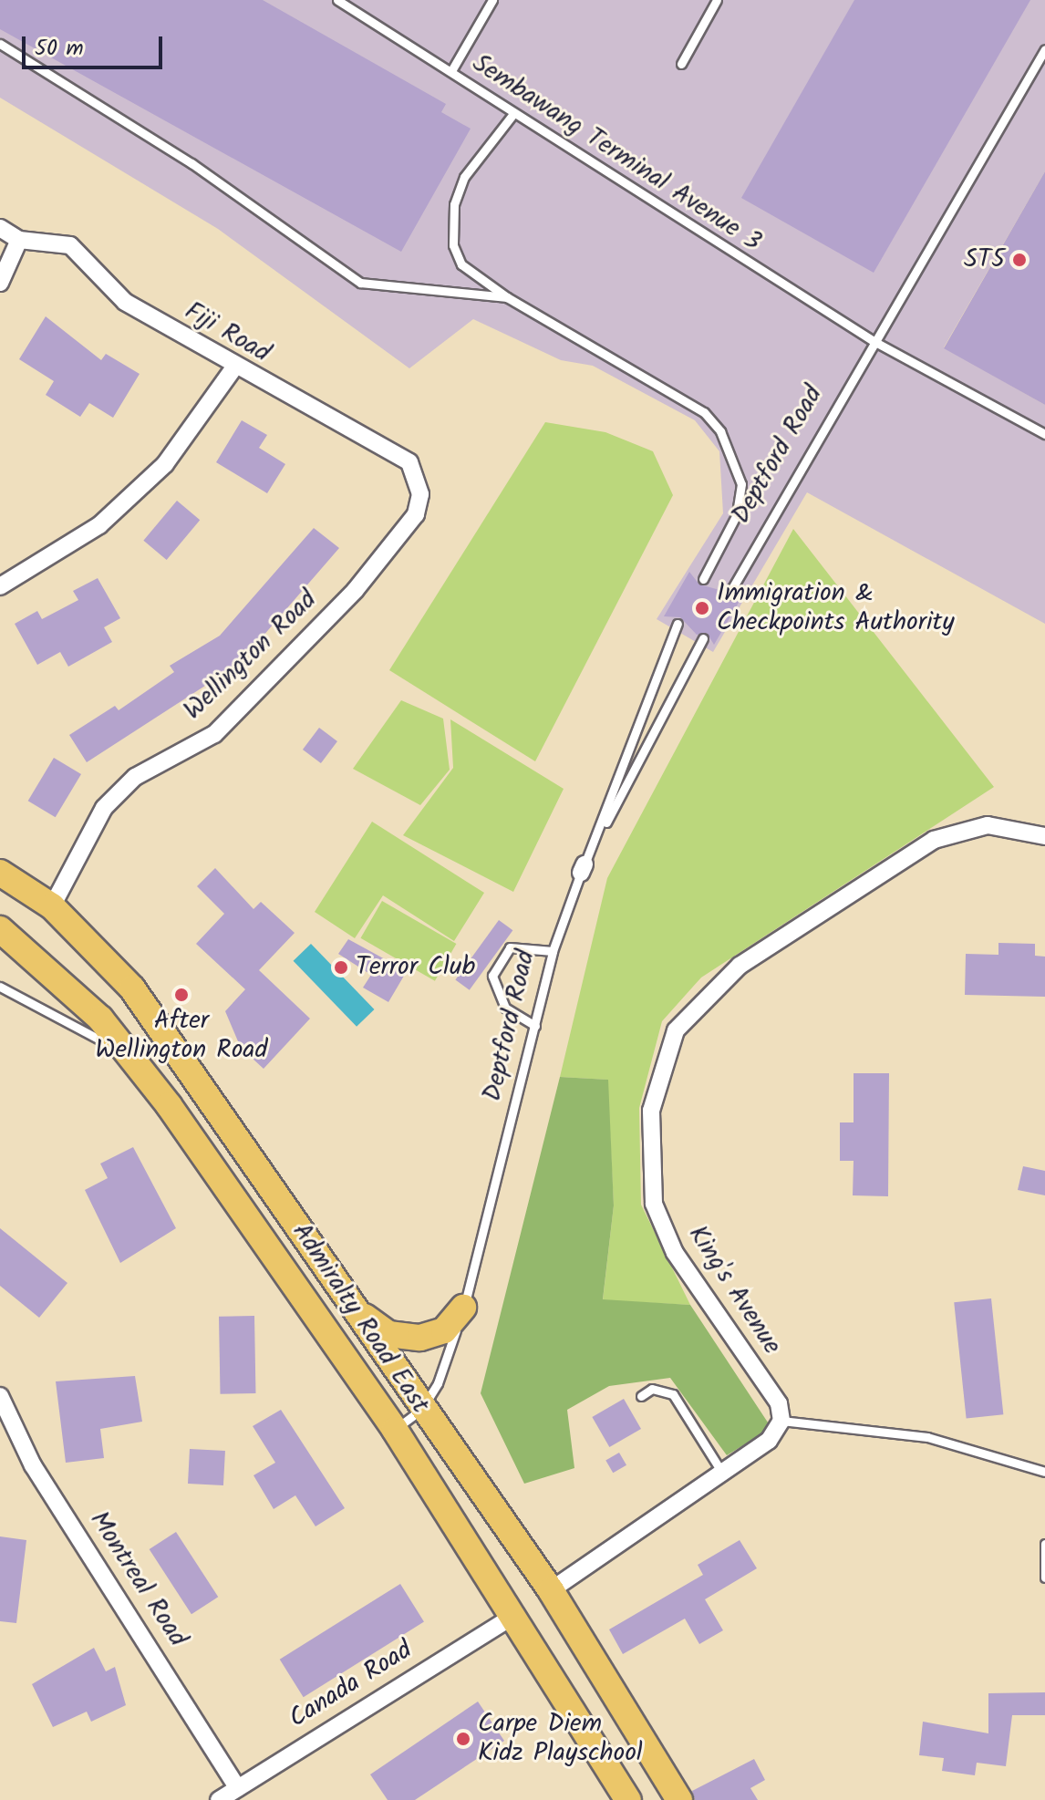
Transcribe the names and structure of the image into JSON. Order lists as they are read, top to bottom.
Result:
{
  "streets": {
    "main road": ["Admiralty Road East"],
    "street": [
      "Fiji Road",
      "Wellington Road",
      "King's Avenue",
      "Montreal Road",
      "Canada Road"
    ],
    "lane": ["Sembawang Terminal Avenue 3", "Deptford Road"]
  },
  "crossings": [
    ["Sembawang Terminal Avenue 3", "Deptford Road"],
    ["Fiji Road", "Wellington Road"],
    ["Deptford Road", "Admiralty Road East"],
    ["Wellington Road", "Admiralty Road East"],
    ["Admiralty Road East", "Canada Road"],
    ["Montreal Road", "Canada Road"]
  ],
  "places": [
    "ST5",
    "Immigration & Checkpoints Authority",
    "Terror Club",
    "After Wellington Road",
    "Carpe Diem Kidz Playschool"
  ],
  "scale_bar": "50 m"
}
